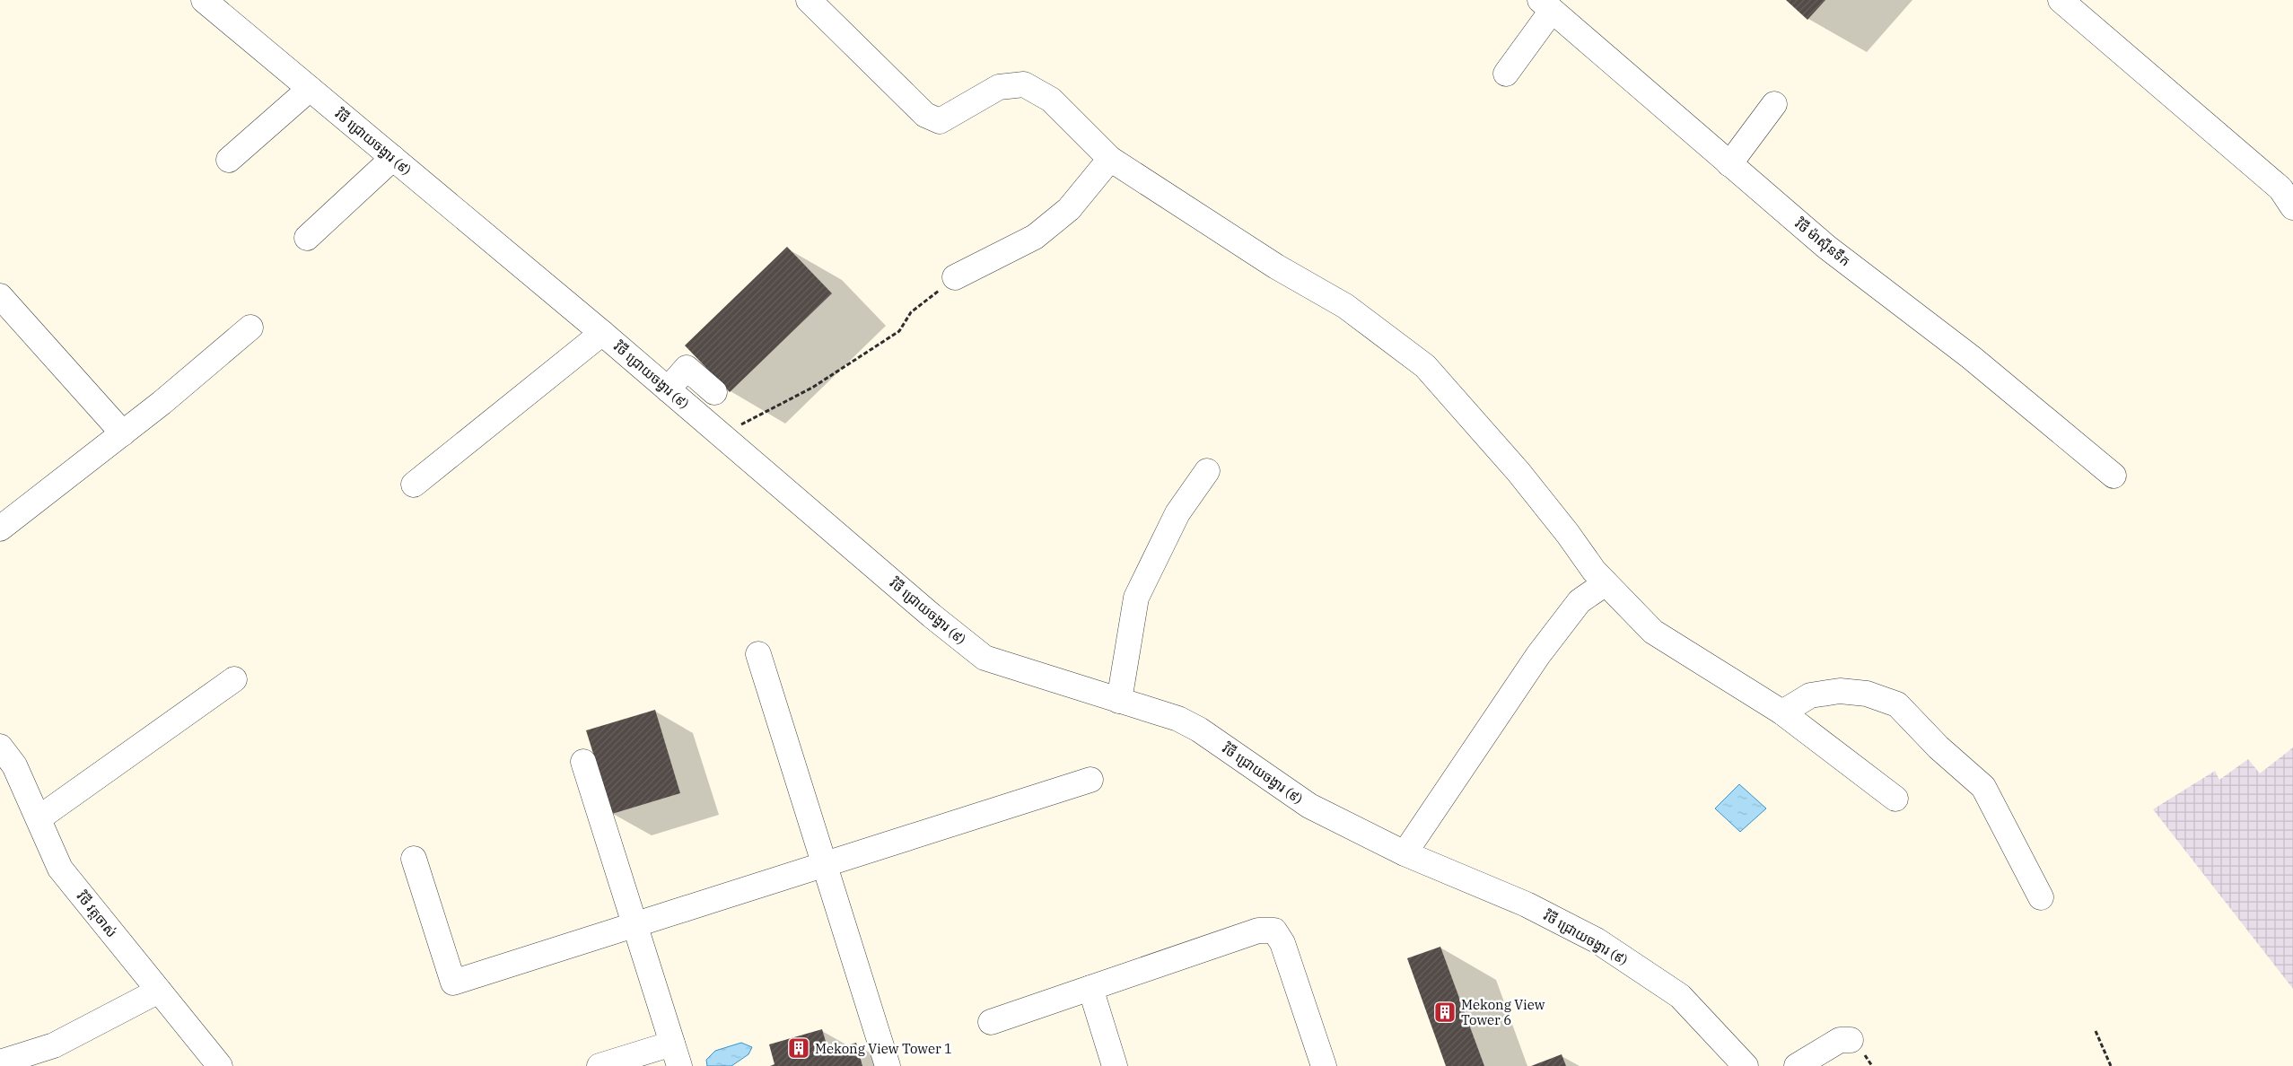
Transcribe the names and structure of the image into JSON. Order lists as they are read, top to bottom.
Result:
{
  "streets": {
    "street": ["វិថី ជ្រោយចង្វារ (៩)", "វិថី ម៉ាស៊ីនទឹក", "វិថី វត្តចាស់"]
  },
  "places": {
    "building": ["Mekong View Tower 6", "Mekong View Tower 1"]
  }
}
